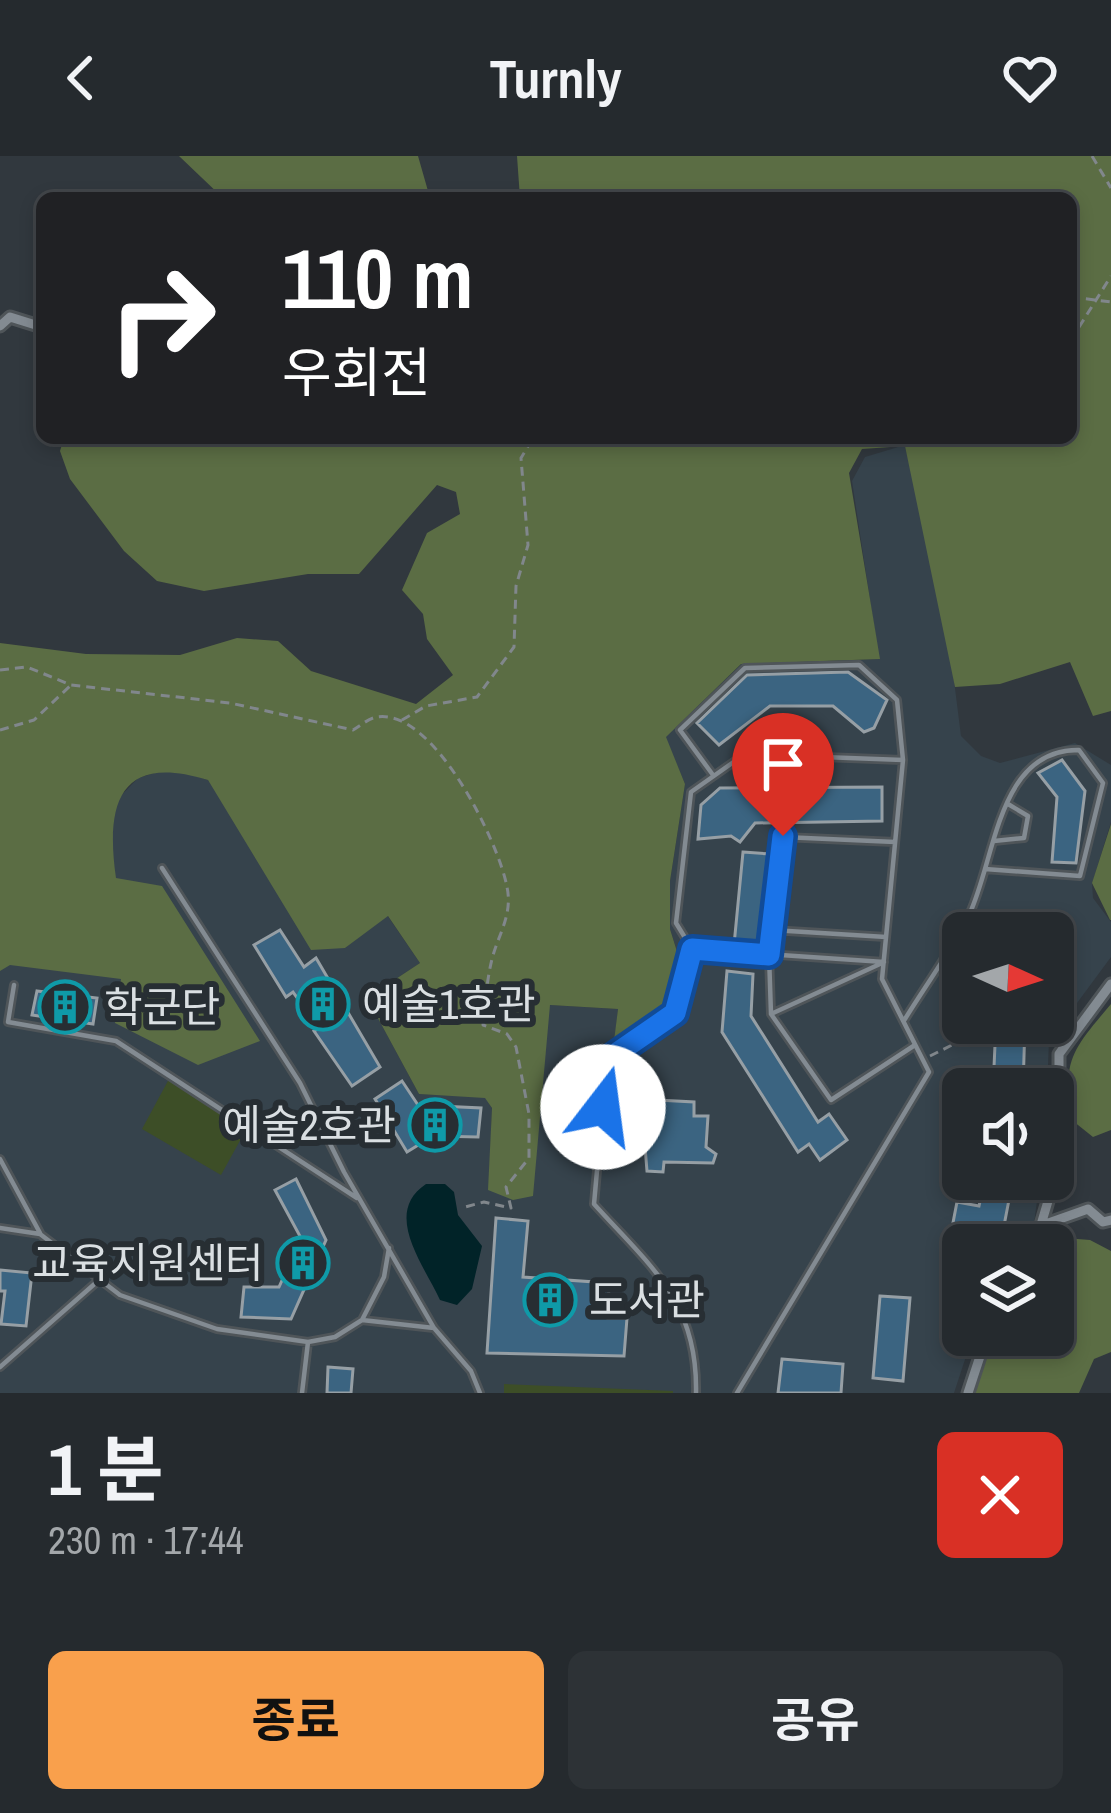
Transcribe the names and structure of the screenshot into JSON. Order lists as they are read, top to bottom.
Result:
{
  "places": {
    "building": [
      "예술1호관",
      "학군단",
      "예술2호관",
      "교육지원센터",
      "도서관"
    ]
  },
  "north": "right",
  "page": {
    "header": "Turnly",
    "turn": ["110 m", "우회전"],
    "heading": ["1 분", "230 m · 17:44"],
    "buttons": ["종료", "공유"]
  }
}
